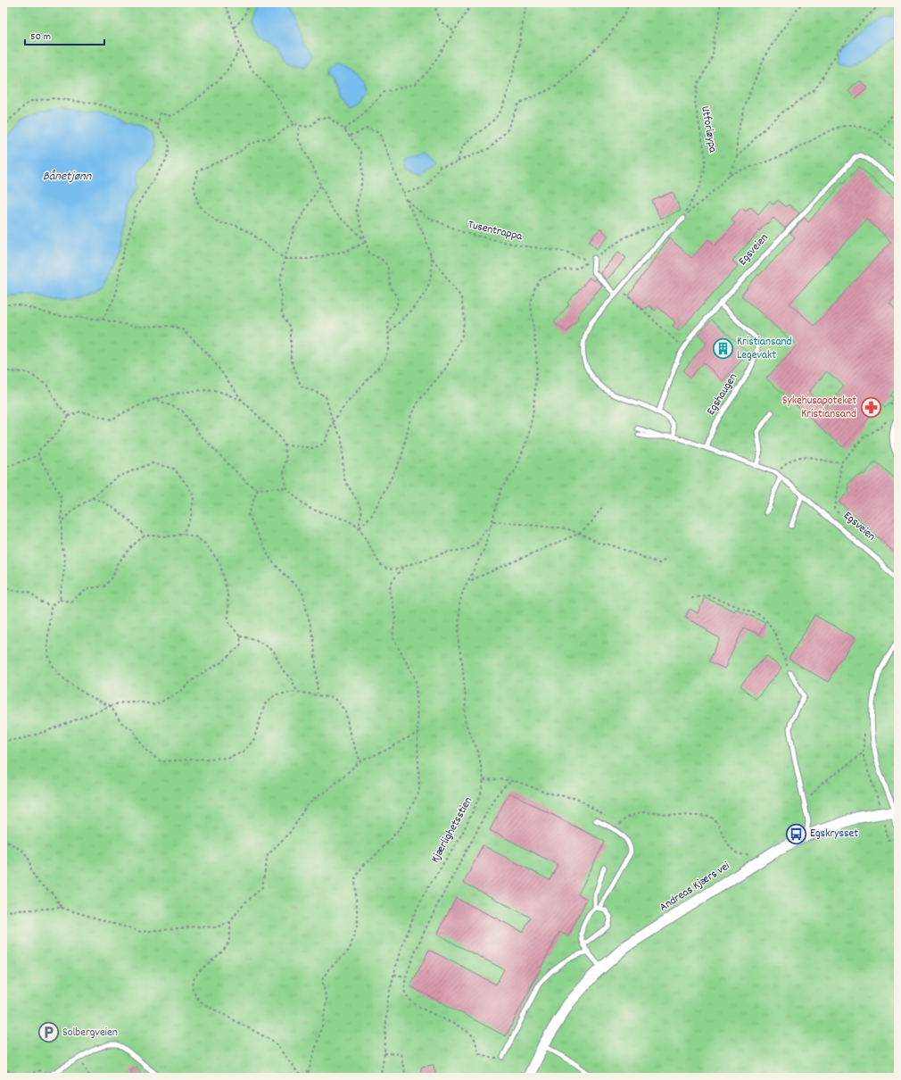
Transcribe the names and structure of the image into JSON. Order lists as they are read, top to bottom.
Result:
{
  "streets": {
    "street": ["Andreas Kjærs vei"],
    "lane": ["Egsveien", "Egshaugen"],
    "path": ["Utforløypa", "Tusentrappa", "Kjærlighetsstien"]
  },
  "crossings": [
    ["Tusentrappa", "Kjærlighetsstien"],
    ["Egsveien", "Egshaugen"]
  ],
  "water": ["Bånetjønn"],
  "places": {
    "building": ["Kristiansand Legevakt"],
    "pharmacy": ["Sykehusapoteket Kristiansand"],
    "bus stop": ["Egskrysset"],
    "parking": ["Solbergveien"]
  },
  "scale_bar": "50 m"
}
